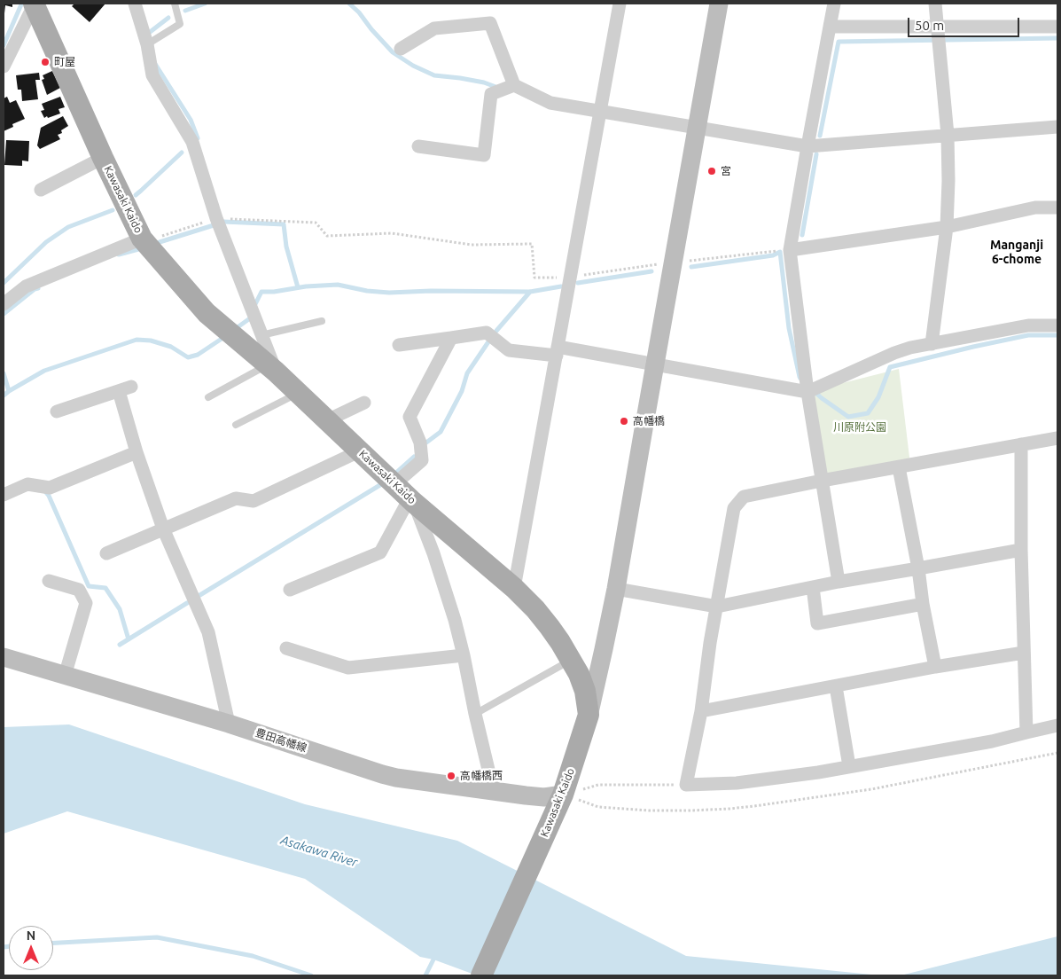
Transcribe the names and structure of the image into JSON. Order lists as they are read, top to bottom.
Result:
{
  "streets": {
    "main road": ["Kawasaki Kaido"],
    "street": ["豊田高幡線"]
  },
  "crossings": [
    ["Kawasaki Kaido", "豊田高幡線"]
  ],
  "districts": ["Manganji 6-chome"],
  "water": ["Asakawa River"],
  "parks": ["川原附公園"],
  "places": [
    "町屋",
    "宮",
    "高幡橋",
    "高幡橋西"
  ],
  "scale_bar": "50 m",
  "north": "top"
}
